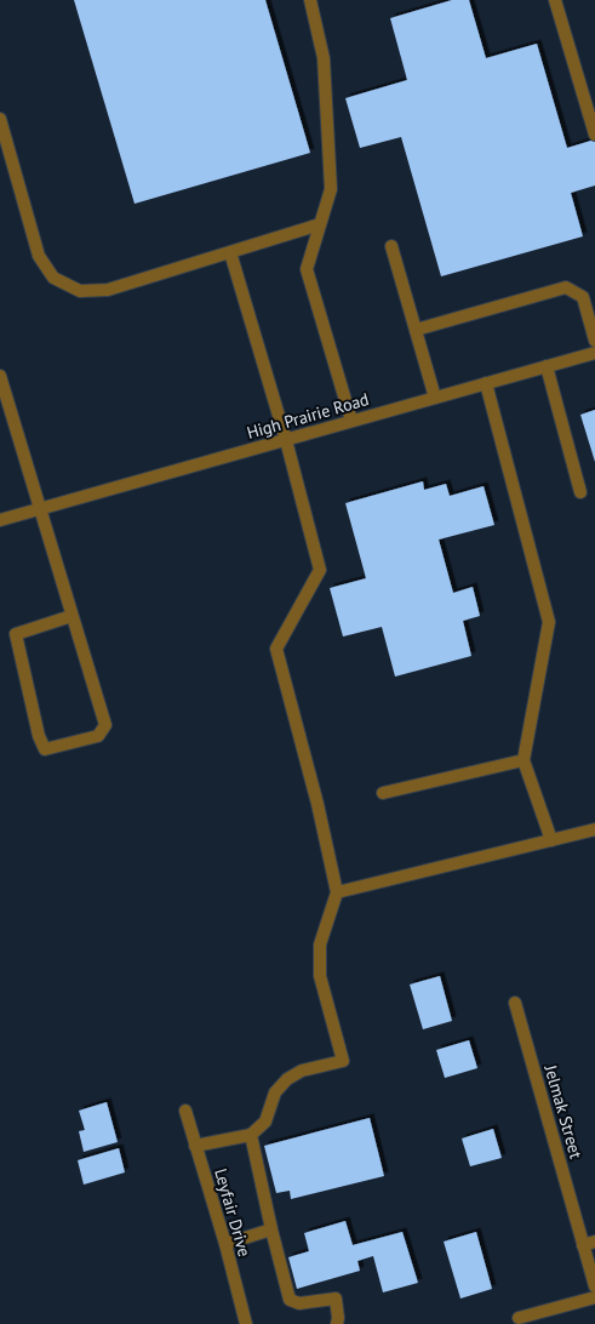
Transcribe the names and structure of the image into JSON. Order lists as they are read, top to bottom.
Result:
{
  "streets": {
    "street": ["High Prairie Road", "Jelmak Street", "Leyfair Drive"]
  }
}
